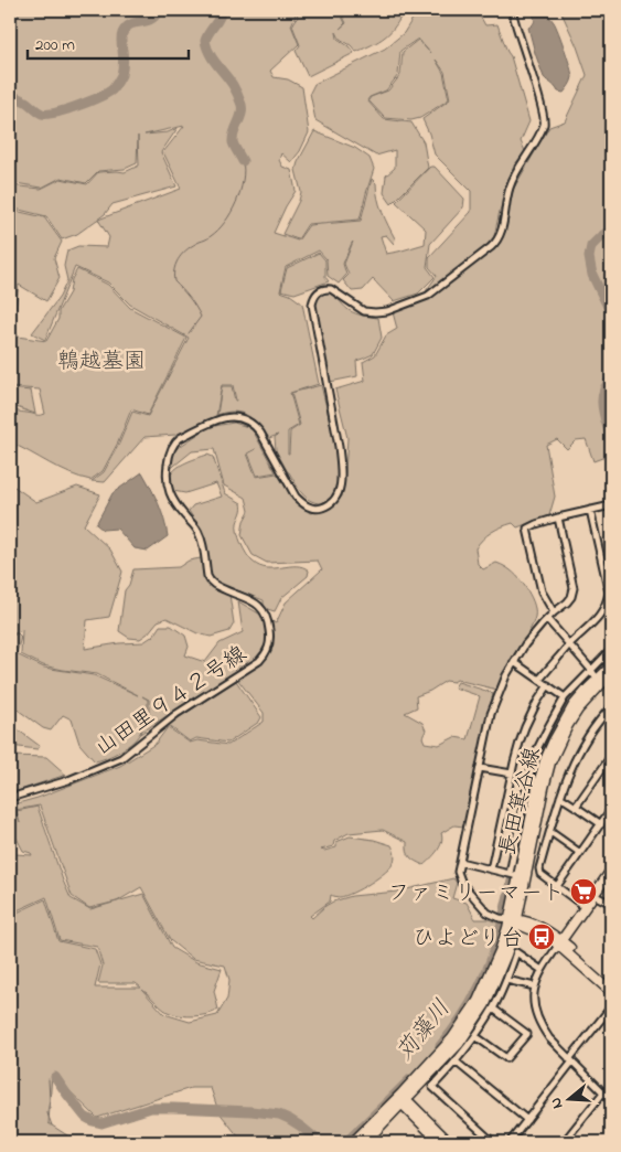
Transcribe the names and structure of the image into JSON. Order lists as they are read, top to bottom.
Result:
{
  "streets": {
    "street": ["山田里９４２号線", "長田箕谷線"]
  },
  "water": ["苅藻川"],
  "parks": ["鵯越墓園"],
  "places": {
    "supermarket": ["ファミリーマート"],
    "bus stop": ["ひよどり台"]
  },
  "scale_bar": "200 m",
  "north": "left"
}
